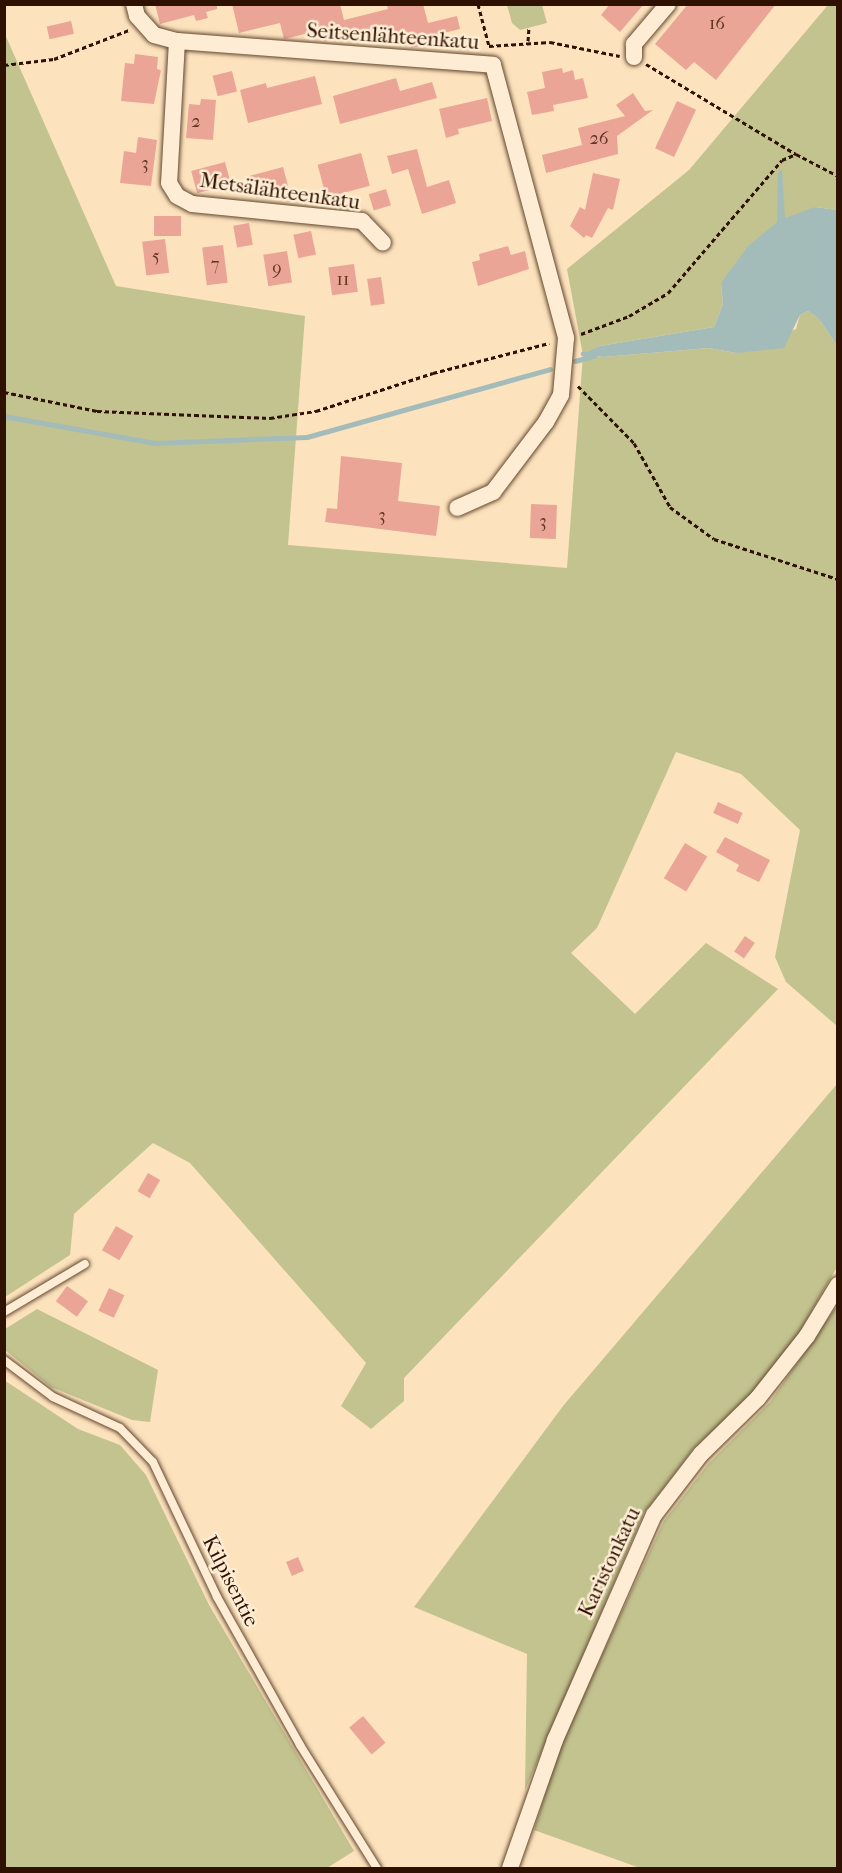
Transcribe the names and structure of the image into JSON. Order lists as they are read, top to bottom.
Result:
{
  "streets": {
    "street": ["Seitsenlähteenkatu", "Metsälähteenkatu", "Karistonkatu"],
    "lane": ["Kilpisentie"]
  },
  "crossings": [
    ["Seitsenlähteenkatu", "Metsälähteenkatu"]
  ],
  "house_numbers": [
    "16",
    "2",
    "26",
    "3",
    "5",
    "7",
    "9",
    "11",
    "3",
    "3"
  ]
}
